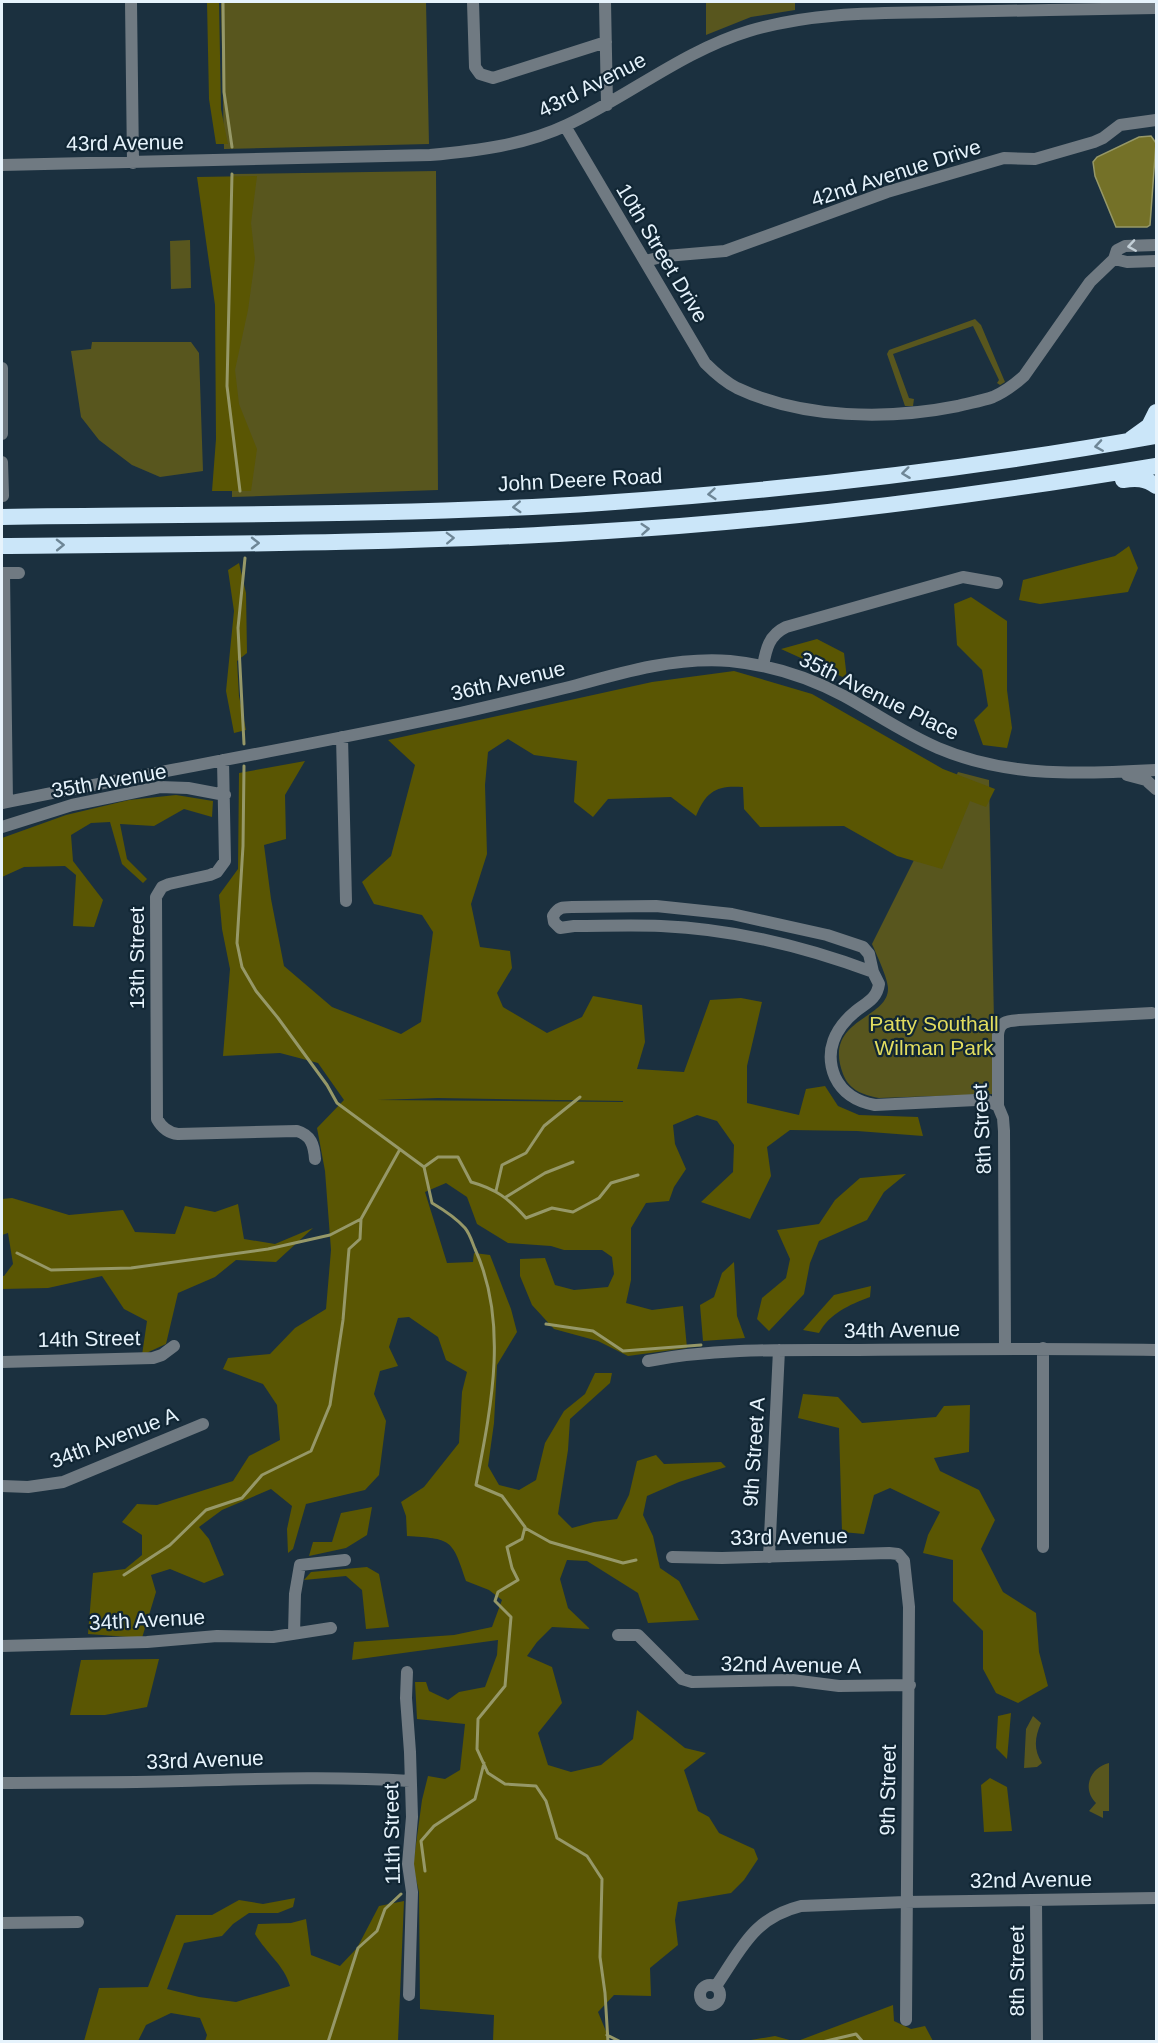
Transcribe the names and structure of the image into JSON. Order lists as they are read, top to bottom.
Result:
{
  "streets": {
    "highway": ["John Deere Road"],
    "street": [
      "43rd Avenue",
      "42nd Avenue Drive",
      "10th Street Drive",
      "36th Avenue",
      "35th Avenue Place",
      "35th Avenue",
      "13th Street",
      "8th Street",
      "34th Avenue",
      "14th Street",
      "34th Avenue A",
      "9th Street A",
      "33rd Avenue",
      "32nd Avenue A",
      "9th Street",
      "11th Street",
      "32nd Avenue"
    ]
  },
  "crossings": [
    ["43rd Avenue", "10th Street Drive"],
    ["42nd Avenue Drive", "10th Street Drive"],
    ["36th Avenue", "35th Avenue Place"],
    ["36th Avenue", "13th Street"],
    ["35th Avenue", "13th Street"],
    ["8th Street", "34th Avenue"],
    ["8th Street", "32nd Avenue"],
    ["34th Avenue", "9th Street A"],
    ["9th Street A", "33rd Avenue"],
    ["33rd Avenue", "9th Street"],
    ["33rd Avenue", "11th Street"],
    ["32nd Avenue A", "9th Street"],
    ["9th Street", "32nd Avenue"]
  ],
  "parks": ["Patty Southall Wilman Park"]
}
